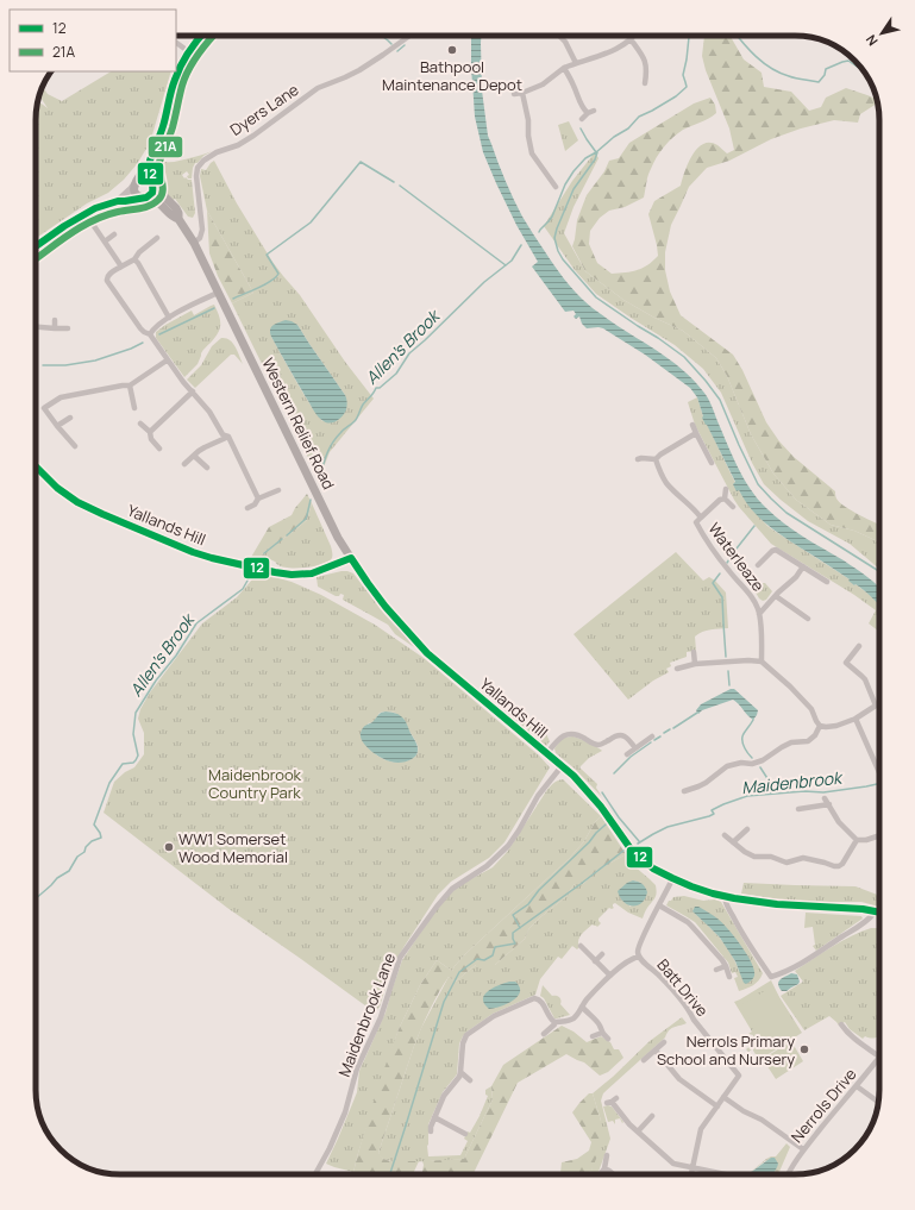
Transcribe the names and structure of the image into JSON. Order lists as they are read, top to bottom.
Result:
{
  "streets": {
    "main road": ["Western Relief Road", "Yallands Hill"],
    "street": [
      "Dyers Lane",
      "Waterleaze",
      "Batt Drive",
      "Maidenbrook Lane",
      "Nerrols Drive"
    ]
  },
  "crossings": [
    ["Dyers Lane", "Western Relief Road"],
    ["Western Relief Road", "Yallands Hill"],
    ["Yallands Hill", "Batt Drive"],
    ["Yallands Hill", "Maidenbrook Lane"]
  ],
  "water": ["Allen's Brook", "Maidenbrook"],
  "parks": ["Maidenbrook Country Park"],
  "places": ["Bathpool Maintenance Depot", "WW1 Somerset Wood Memorial", "Nerrols Primary School and Nursery"],
  "lines": ["transit line 12", "transit line 21A"],
  "legend": ["12", "21A"],
  "north": "bottom left"
}
